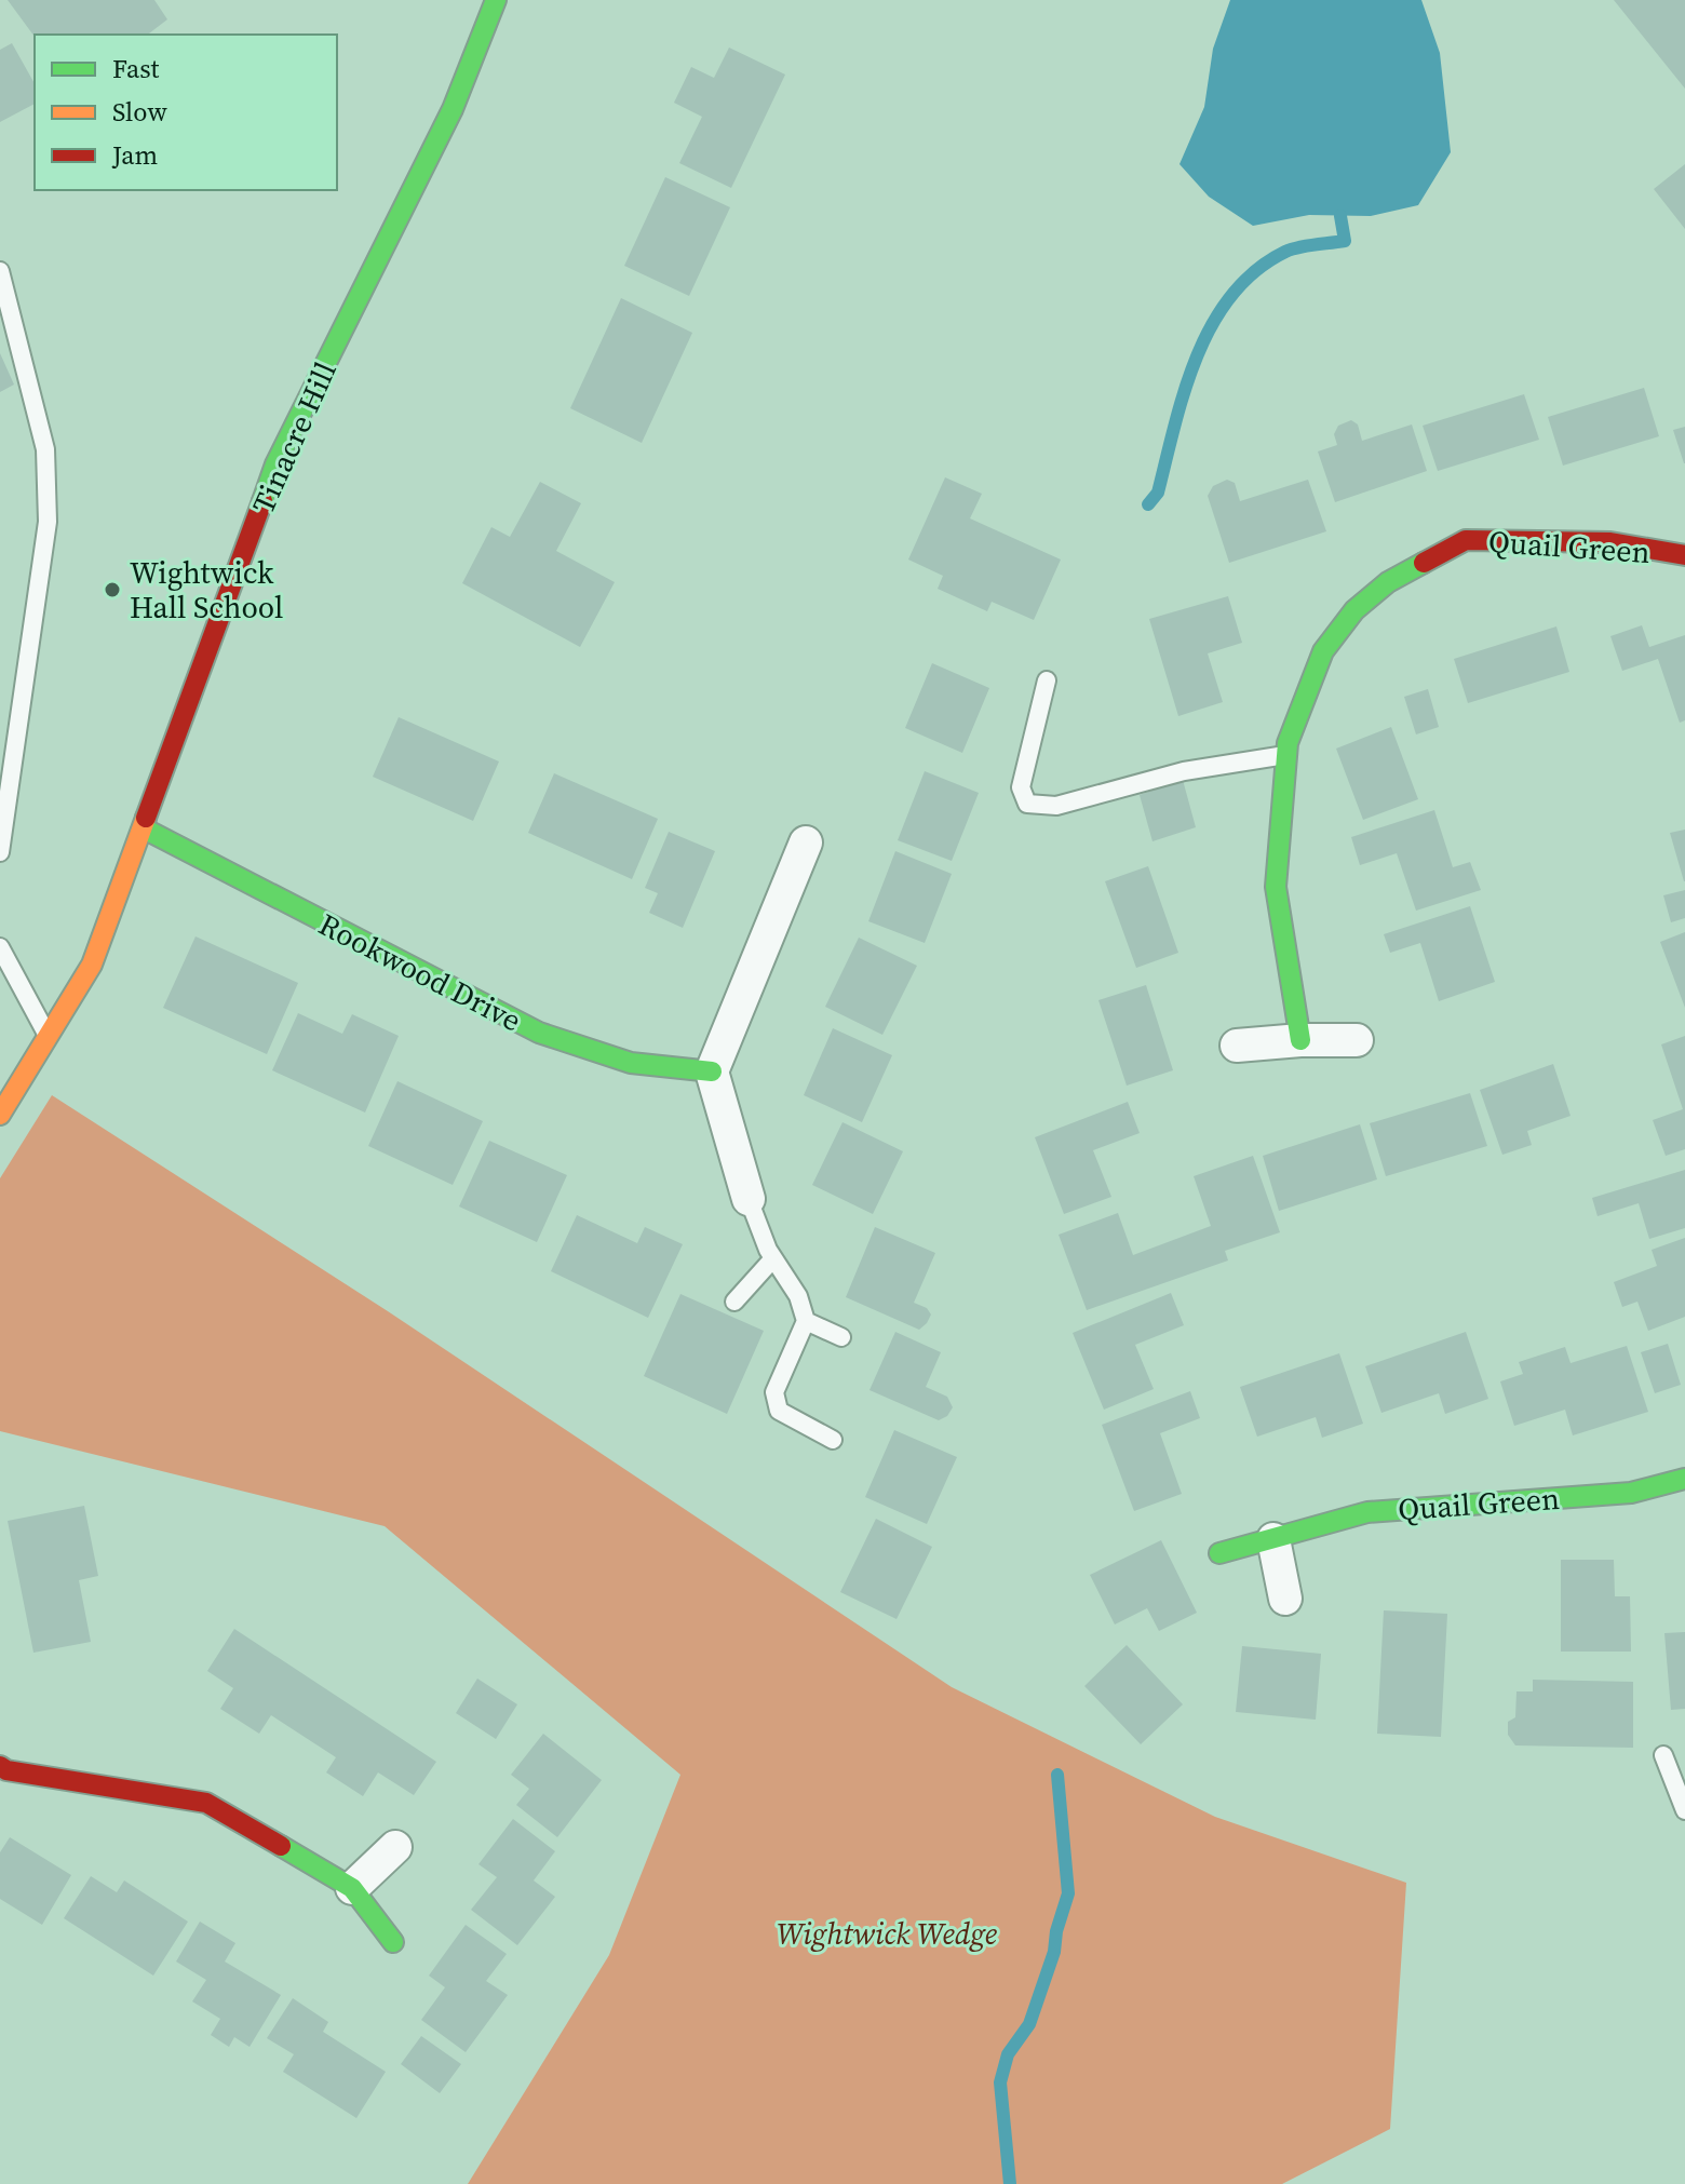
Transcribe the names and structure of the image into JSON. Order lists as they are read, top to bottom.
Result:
{
  "streets": {
    "street": ["Tinacre Hill", "Quail Green", "Rookwood Drive"]
  },
  "crossings": [
    ["Tinacre Hill", "Rookwood Drive"]
  ],
  "parks": ["Wightwick Wedge"],
  "places": ["Wightwick Hall School"],
  "legend": ["Fast", "Slow", "Jam"]
}
